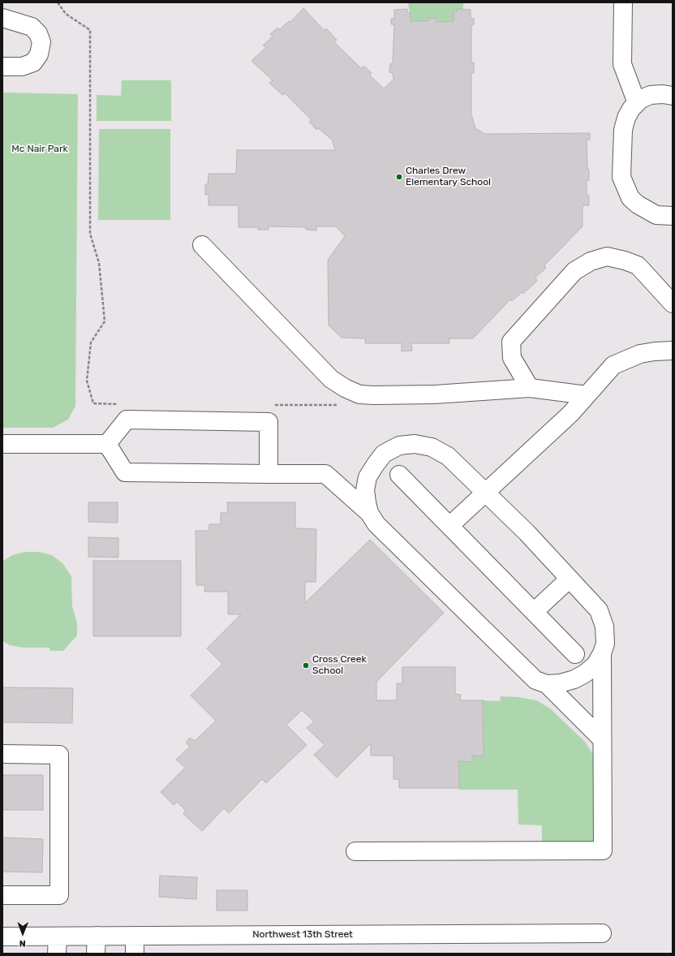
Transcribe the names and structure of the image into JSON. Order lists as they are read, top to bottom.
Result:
{
  "streets": {
    "street": ["Northwest 13th Street"]
  },
  "parks": ["Mc Nair Park"],
  "places": ["Charles Drew Elementary School", "Cross Creek School"],
  "north": "bottom"
}
